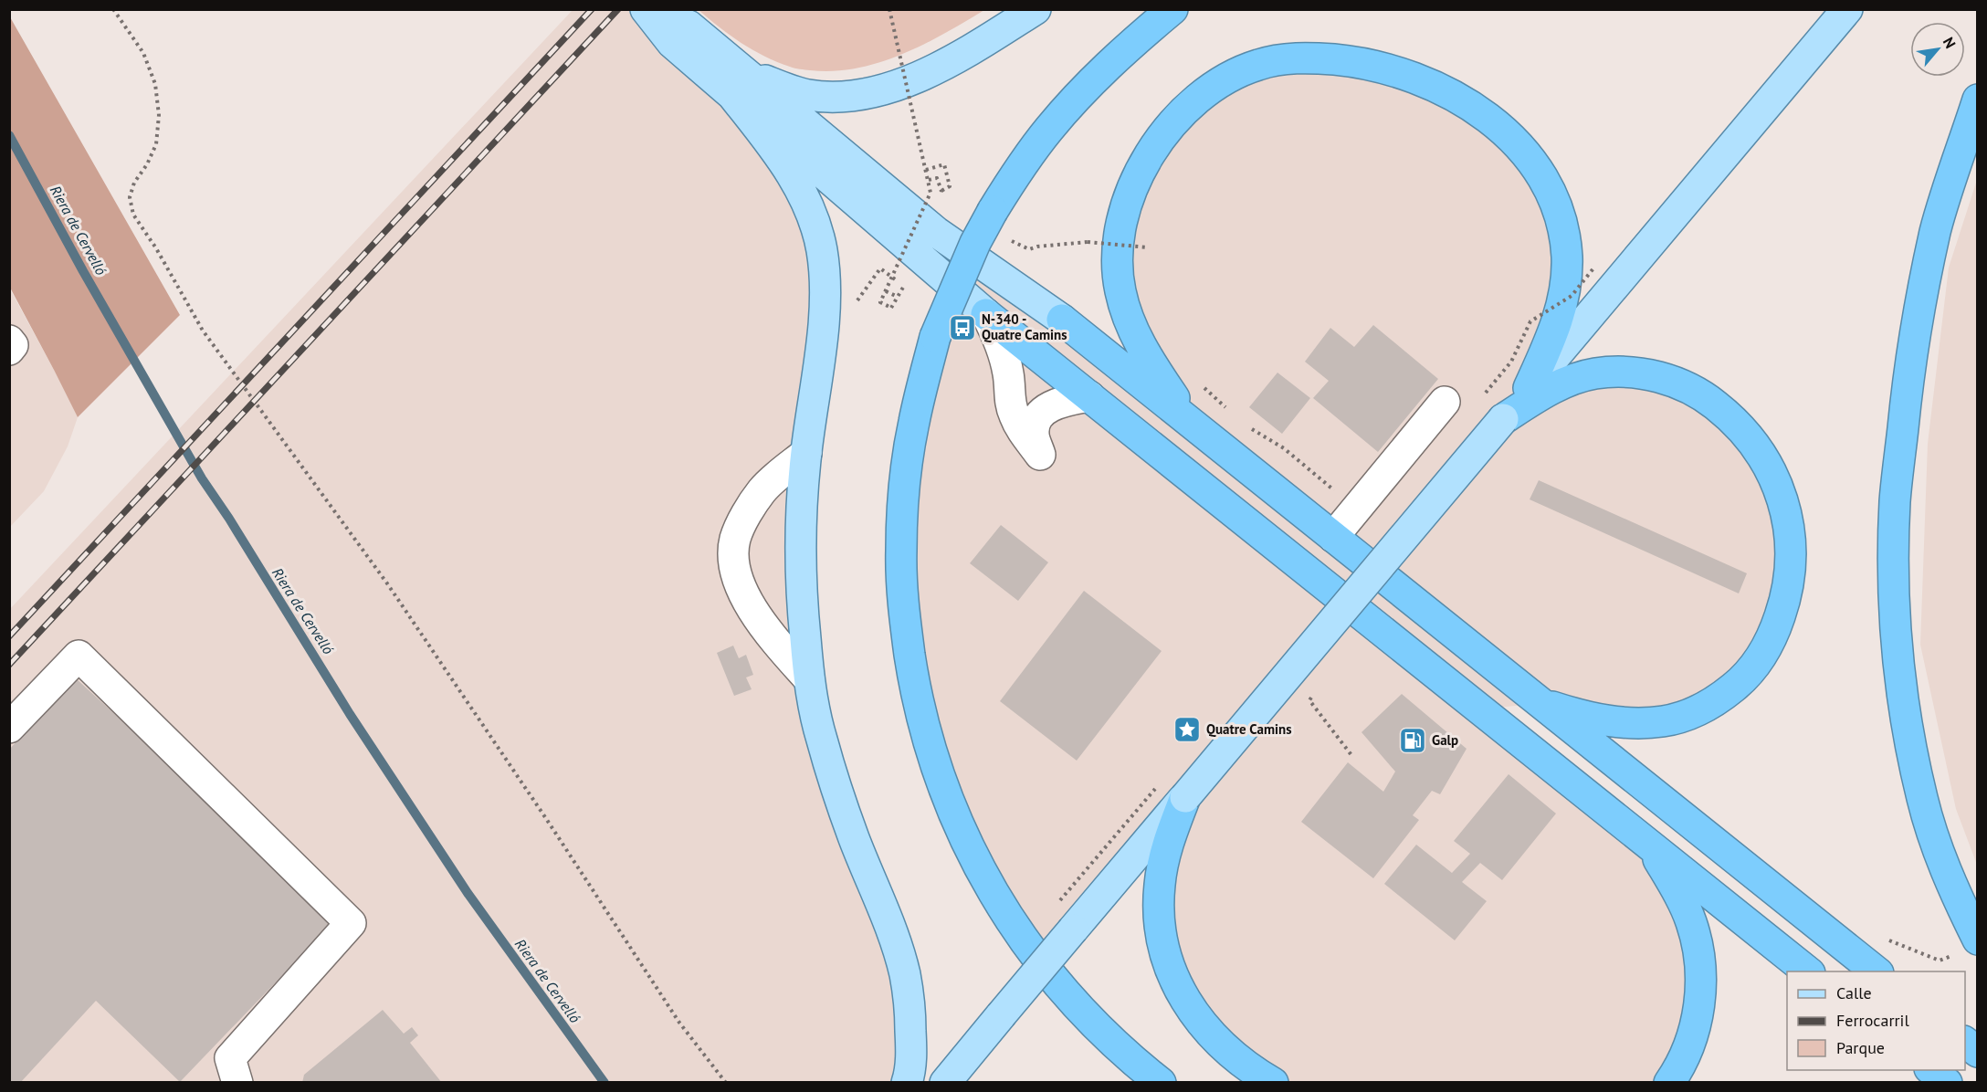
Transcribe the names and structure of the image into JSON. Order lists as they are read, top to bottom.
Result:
{
  "water": ["Riera de Cervelló"],
  "places": {
    "bus stop": ["N-340 - Quatre Camins"],
    "place": ["Quatre Camins"],
    "fuel station": ["Galp"]
  },
  "legend": ["Calle", "Ferrocarril", "Parque"],
  "north": "top right"
}
